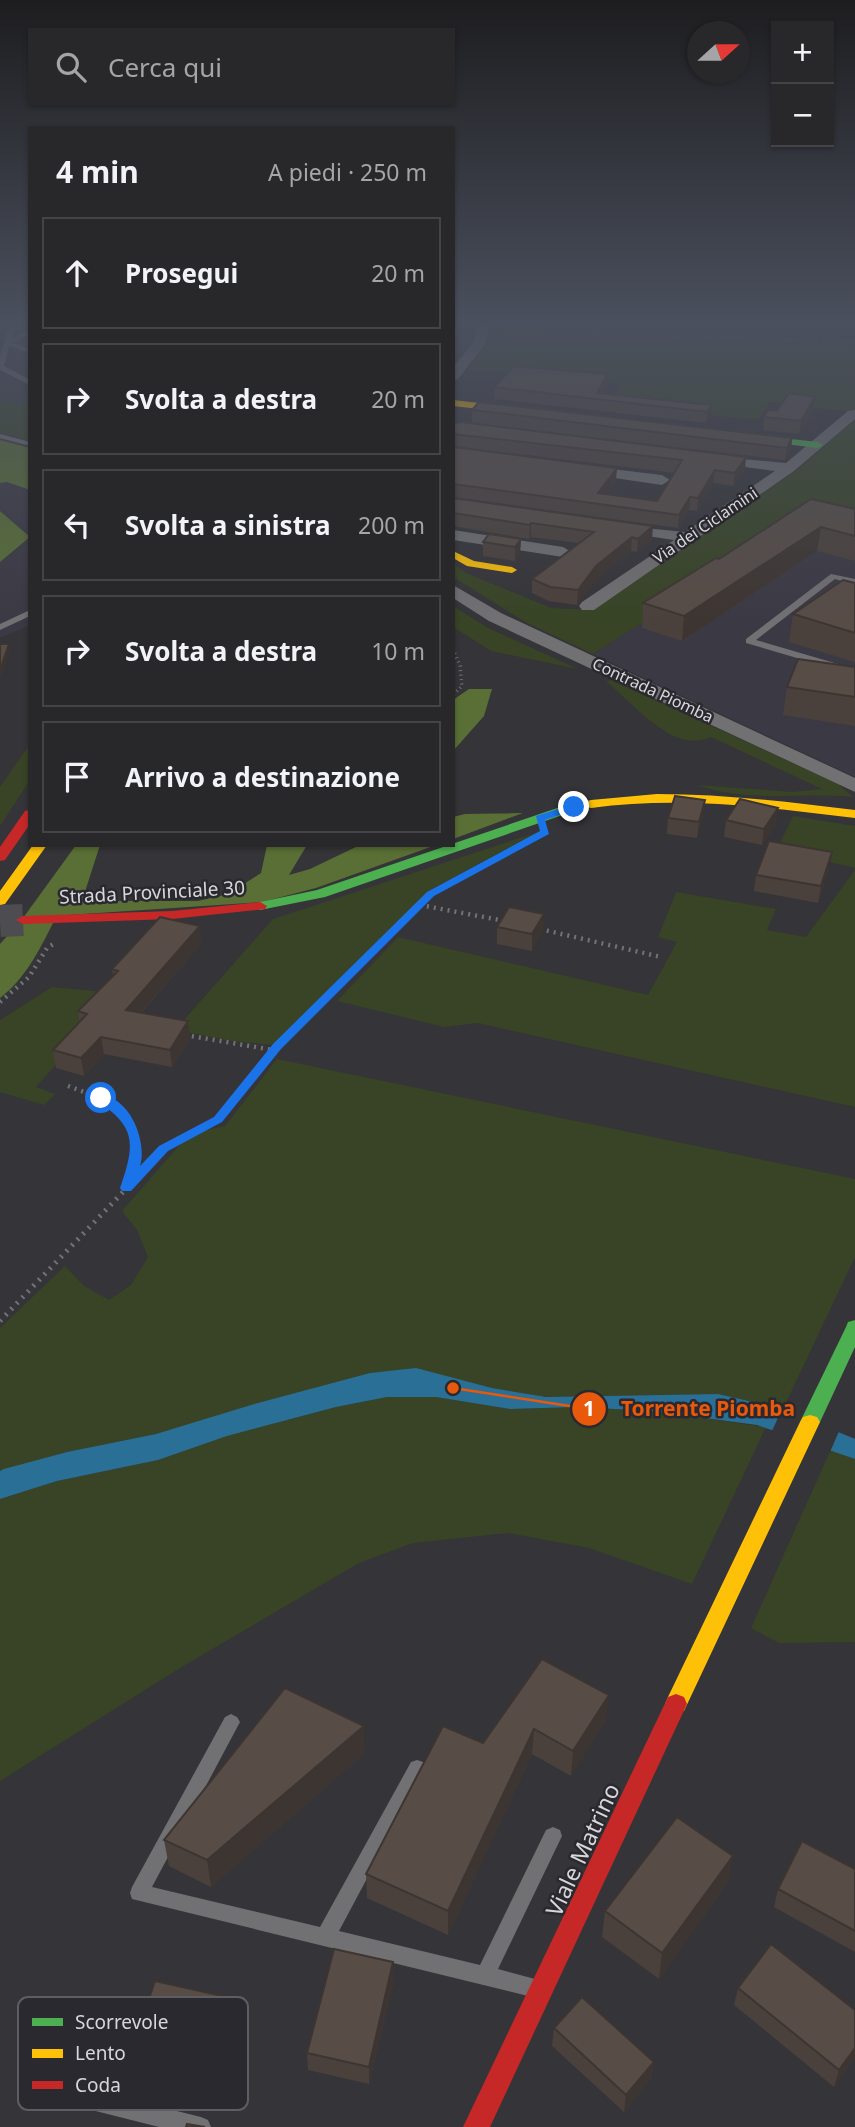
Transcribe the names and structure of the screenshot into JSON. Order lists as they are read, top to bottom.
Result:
{
  "streets": {
    "main road": ["Strada Provinciale 30", "Viale Matrino"],
    "street": ["Via dei Ciclamini", "Contrada Piomba"]
  },
  "places": ["Torrente Piomba"],
  "legend": ["Scorrevole", "Lento", "Coda"],
  "north": "right",
  "page": {
    "map_buttons": ["+", "−"],
    "search": "Cerca qui",
    "heading": ["4 min", "A piedi · 250 m"],
    "list": [
      ["Prosegui", "20 m"],
      ["Svolta a destra", "20 m"],
      ["Svolta a sinistra", "200 m"],
      ["Svolta a destra", "10 m"],
      "Arrivo a destinazione"
    ]
  }
}
